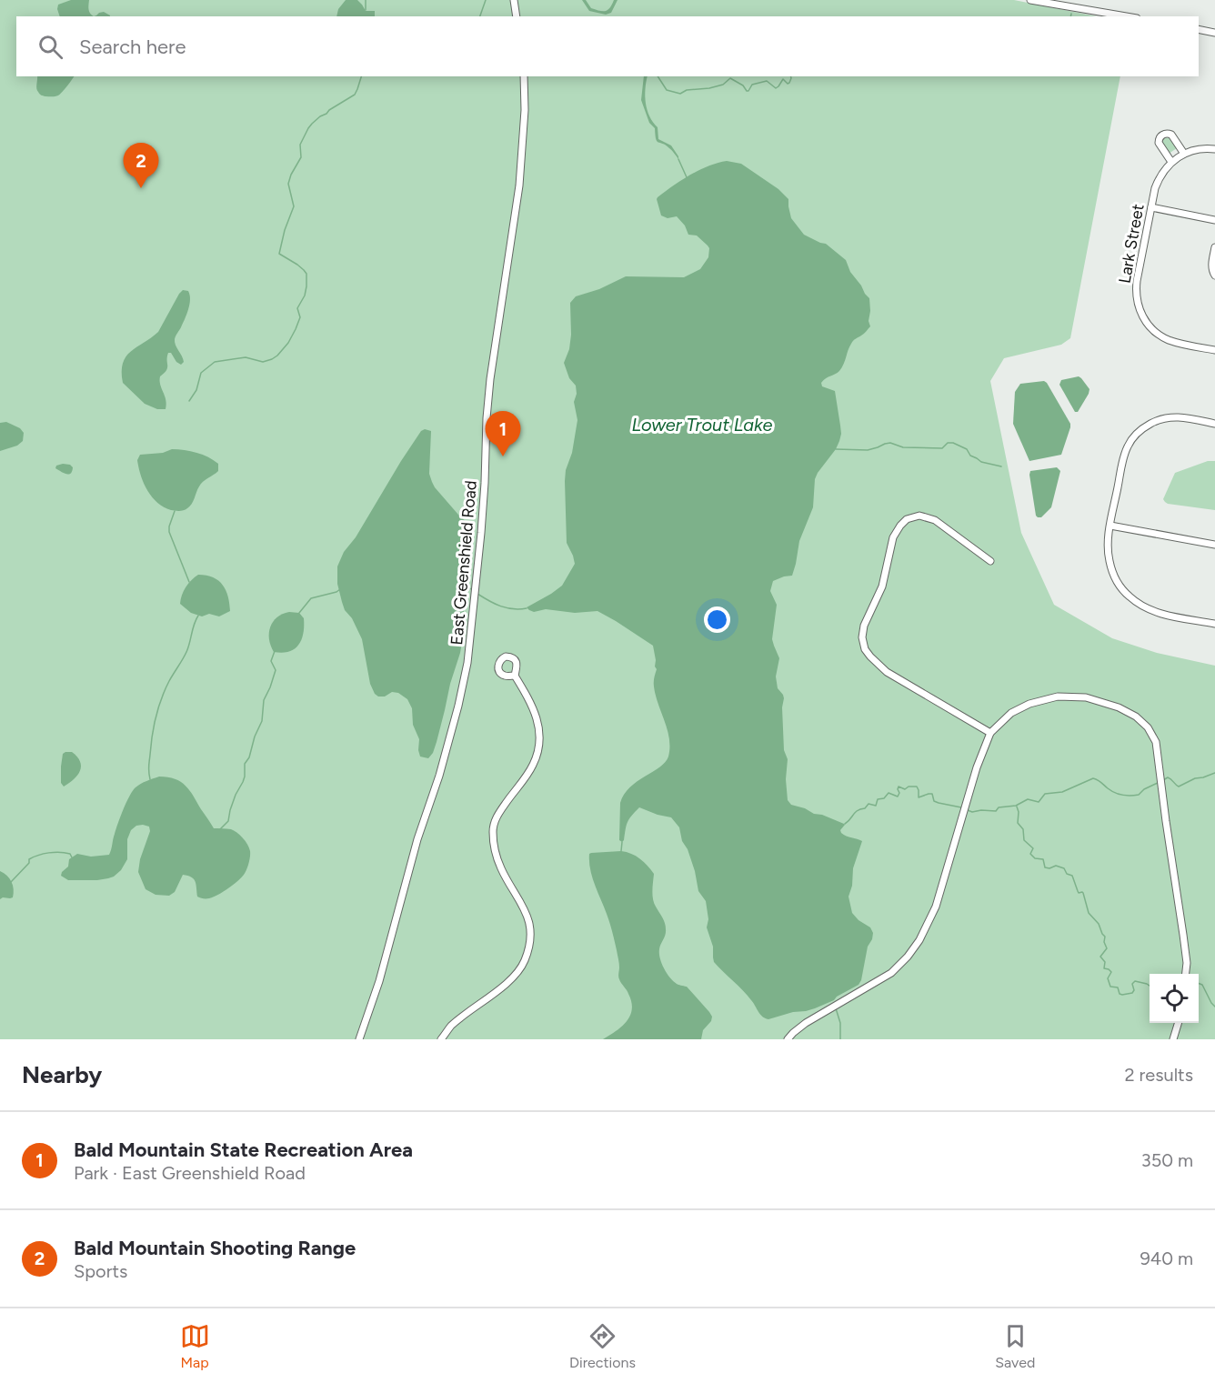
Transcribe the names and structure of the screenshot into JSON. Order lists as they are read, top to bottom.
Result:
{
  "streets": {
    "street": ["Lark Street", "East Greenshield Road"]
  },
  "water": ["Lower Trout Lake"],
  "page": {
    "search": "Search here",
    "pins": ["2", "1"],
    "heading": ["Nearby", "2 results"],
    "list": [
      {
        "mark": "1",
        "name": "Bald Mountain State Recreation Area",
        "note": "Park · East Greenshield Road",
        "value": "350 m"
      },
      {
        "mark": "2",
        "name": "Bald Mountain Shooting Range",
        "note": "Sports",
        "value": "940 m"
      }
    ],
    "nav": ["Map", "Directions", "Saved"]
  }
}
